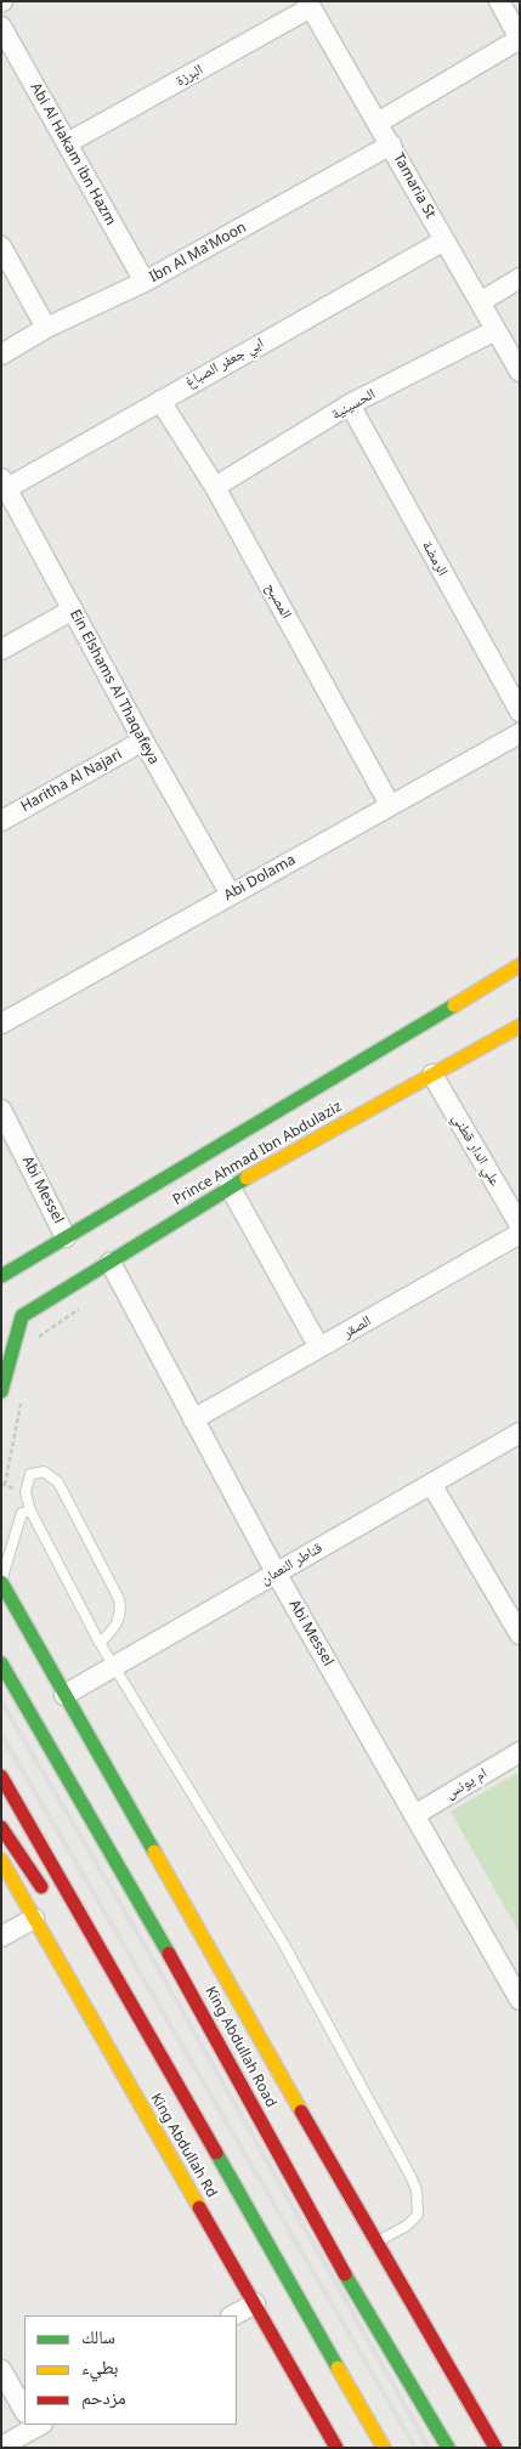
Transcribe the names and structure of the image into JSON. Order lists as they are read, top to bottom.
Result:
{
  "streets": {
    "main road": ["Prince Ahmad Ibn Abdulaziz", "King Abdullah Road", "King Abdullah Rd"],
    "street": [
      "البرزة",
      "Abi Al Hakam ibn Hazm",
      "Tamaria St",
      "Ibn Al Ma'Moon",
      "ابي جعفر الصباغ",
      "الحسينية",
      "الرمضة",
      "المصبح",
      "Ein Elshams Al Thaqafeya",
      "Haritha Al Najari",
      "Abi Dolama",
      "علي الدار قطني",
      "Abi Messel",
      "الصقر",
      "قناطر النعمان",
      "ام يونس"
    ]
  },
  "crossings": [
    ["البرزة", "Abi Al Hakam ibn Hazm"],
    ["البرزة", "Tamaria St"],
    ["Abi Al Hakam ibn Hazm", "Ibn Al Ma'Moon"],
    ["Tamaria St", "Ibn Al Ma'Moon"],
    ["Tamaria St", "ابي جعفر الصباغ"],
    ["Tamaria St", "الحسينية"],
    ["ابي جعفر الصباغ", "المصبح"],
    ["ابي جعفر الصباغ", "Ein Elshams Al Thaqafeya"],
    ["الحسينية", "الرمضة"],
    ["الحسينية", "المصبح"],
    ["المصبح", "Abi Dolama"],
    ["Ein Elshams Al Thaqafeya", "Haritha Al Najari"],
    ["Ein Elshams Al Thaqafeya", "Abi Dolama"],
    ["علي الدار قطني", "Prince Ahmad Ibn Abdulaziz"],
    ["Prince Ahmad Ibn Abdulaziz", "Abi Messel"],
    ["Abi Messel", "الصقر"],
    ["Abi Messel", "قناطر النعمان"],
    ["Abi Messel", "ام يونس"]
  ],
  "legend": ["سالك", "بطيء", "مزدحم"]
}
